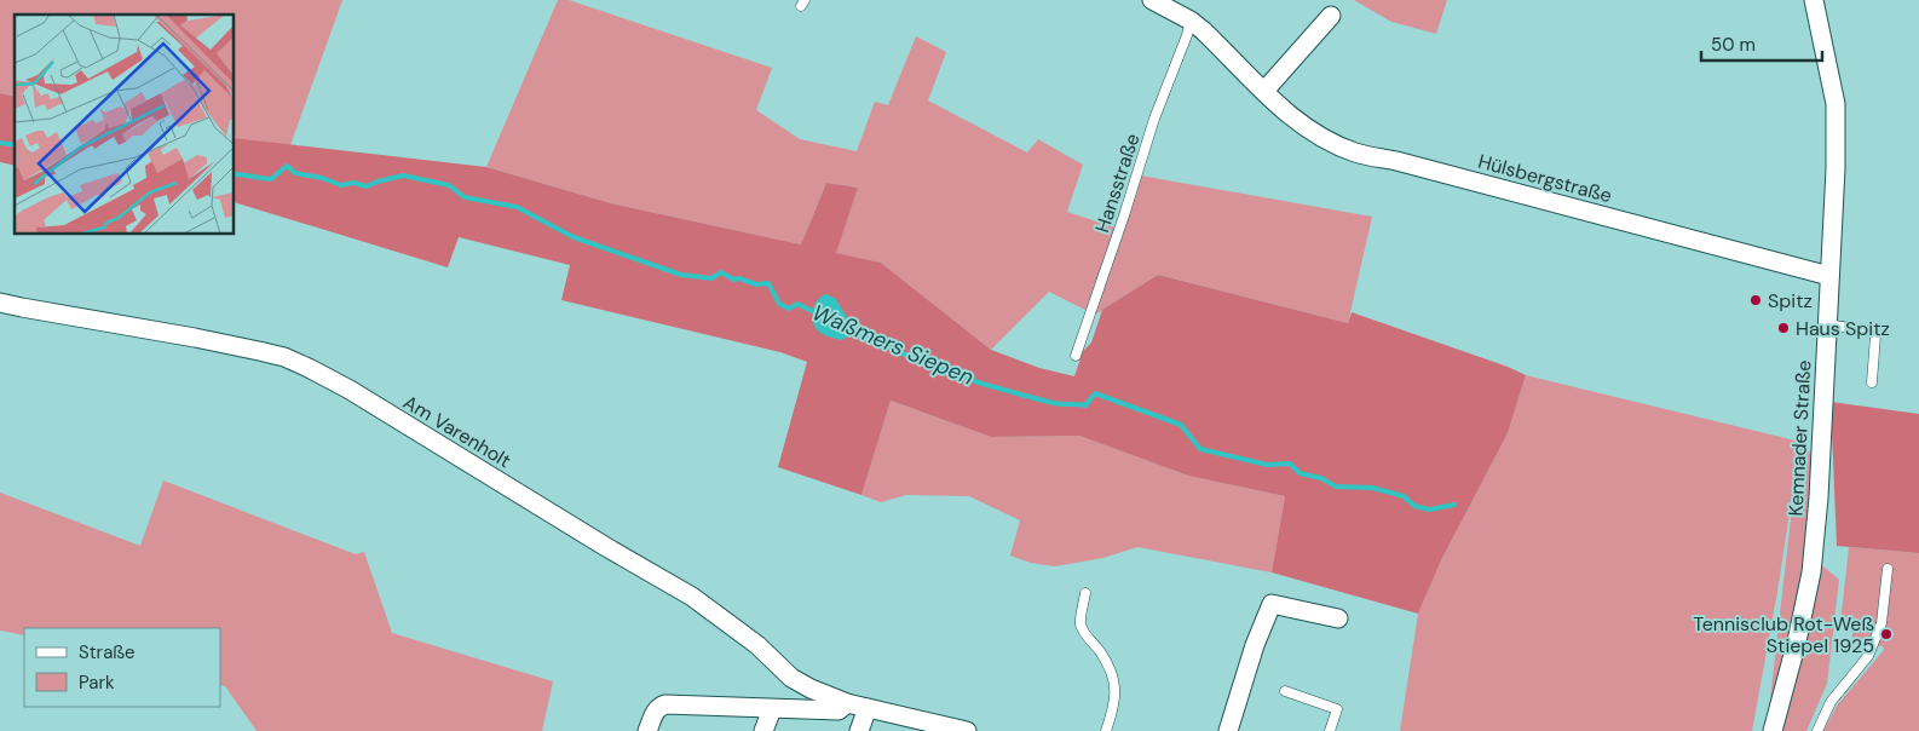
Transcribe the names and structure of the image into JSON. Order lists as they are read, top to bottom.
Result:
{
  "streets": {
    "street": ["Hülsbergstraße", "Am Varenholt", "Kemnader Straße"],
    "lane": ["Hansstraße"]
  },
  "crossings": [
    ["Hülsbergstraße", "Hansstraße"],
    ["Hülsbergstraße", "Kemnader Straße"]
  ],
  "water": ["Waßmers Siepen"],
  "places": ["Spitz", "Haus Spitz", "Tennisclub Rot-Weß Stiepel 1925"],
  "legend": ["Straße", "Park"],
  "scale_bar": "50 m"
}
